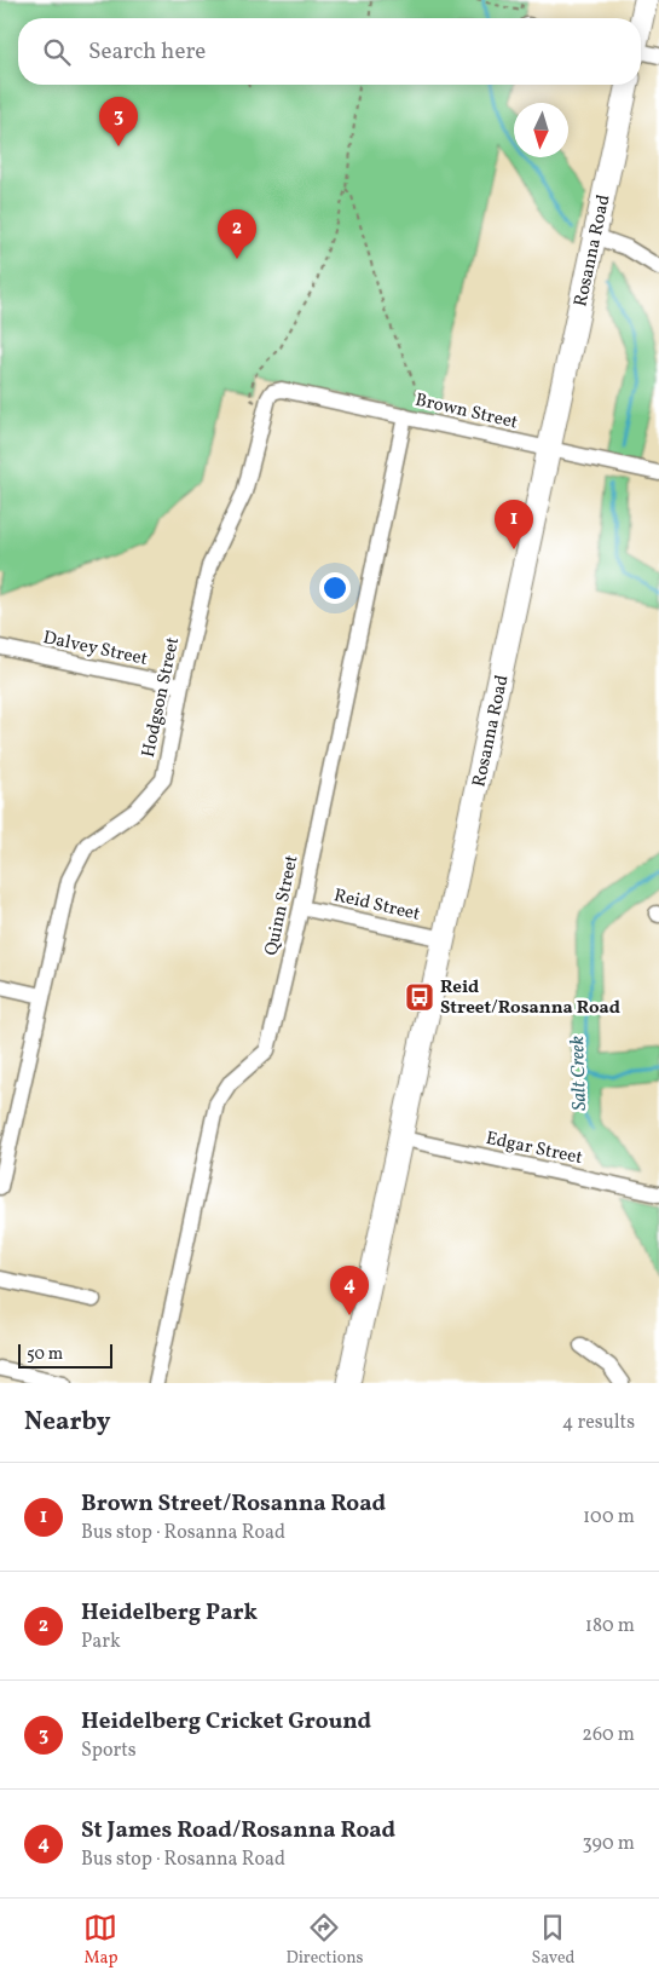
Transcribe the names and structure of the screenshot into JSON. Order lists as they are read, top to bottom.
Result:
{
  "streets": {
    "highway": ["Rosanna Road"],
    "street": [
      "Brown Street",
      "Dalvey Street",
      "Hodgson Street",
      "Reid Street",
      "Quinn Street",
      "Edgar Street"
    ]
  },
  "crossings": [
    ["Rosanna Road", "Brown Street"],
    ["Rosanna Road", "Reid Street"],
    ["Rosanna Road", "Edgar Street"],
    ["Brown Street", "Hodgson Street"],
    ["Brown Street", "Quinn Street"],
    ["Dalvey Street", "Hodgson Street"],
    ["Reid Street", "Quinn Street"]
  ],
  "water": ["Salt Creek"],
  "places": {
    "bus stop": ["Reid Street/Rosanna Road"]
  },
  "scale_bar": "50 m",
  "north": "bottom",
  "page": {
    "search": "Search here",
    "pins": [
      "3",
      "2",
      "1",
      "4"
    ],
    "scale": "50 m",
    "heading": ["Nearby", "4 results"],
    "list": [
      {
        "mark": "1",
        "name": "Brown Street/Rosanna Road",
        "note": "Bus stop · Rosanna Road",
        "value": "100 m"
      },
      {
        "mark": "2",
        "name": "Heidelberg Park",
        "note": "Park",
        "value": "180 m"
      },
      {
        "mark": "3",
        "name": "Heidelberg Cricket Ground",
        "note": "Sports",
        "value": "260 m"
      },
      {
        "mark": "4",
        "name": "St James Road/Rosanna Road",
        "note": "Bus stop · Rosanna Road",
        "value": "390 m"
      }
    ],
    "nav": ["Map", "Directions", "Saved"]
  }
}
